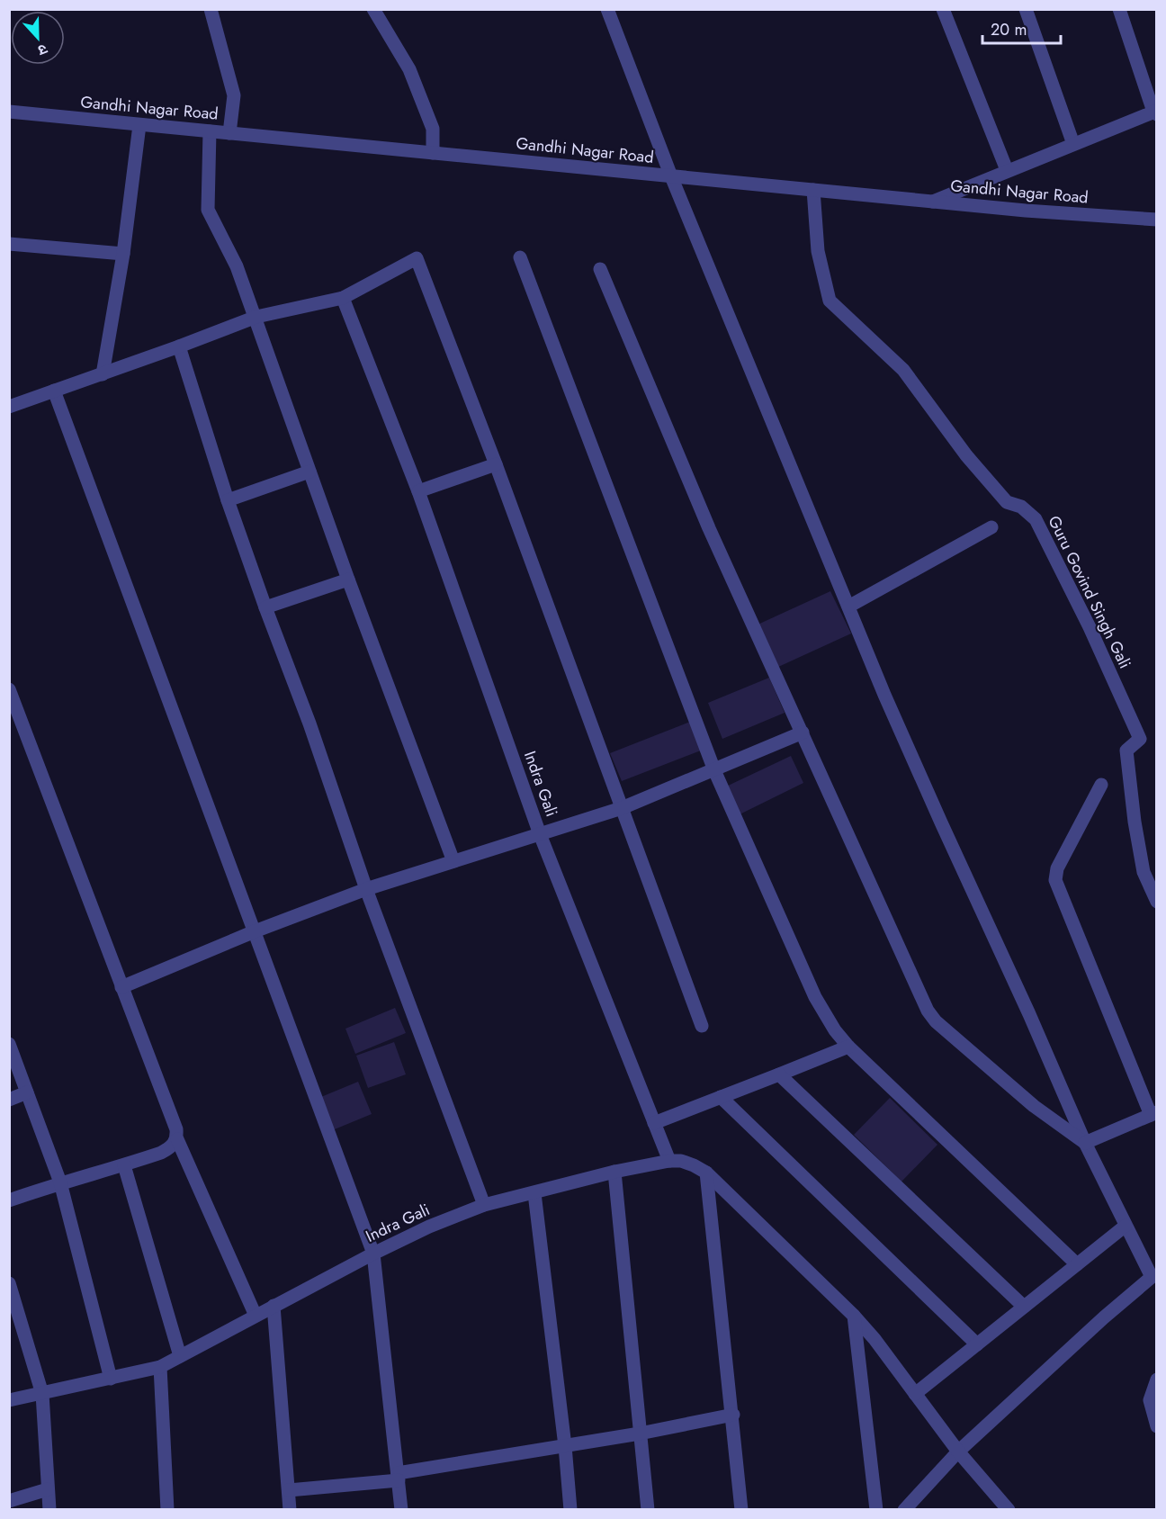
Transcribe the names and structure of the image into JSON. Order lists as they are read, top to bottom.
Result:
{
  "streets": {
    "street": ["Gandhi Nagar Road", "Guru Govind Singh Gali", "Indra Gali"]
  },
  "crossings": [
    ["Gandhi Nagar Road", "Guru Govind Singh Gali"]
  ],
  "scale_bar": "20 m",
  "north": "bottom"
}
